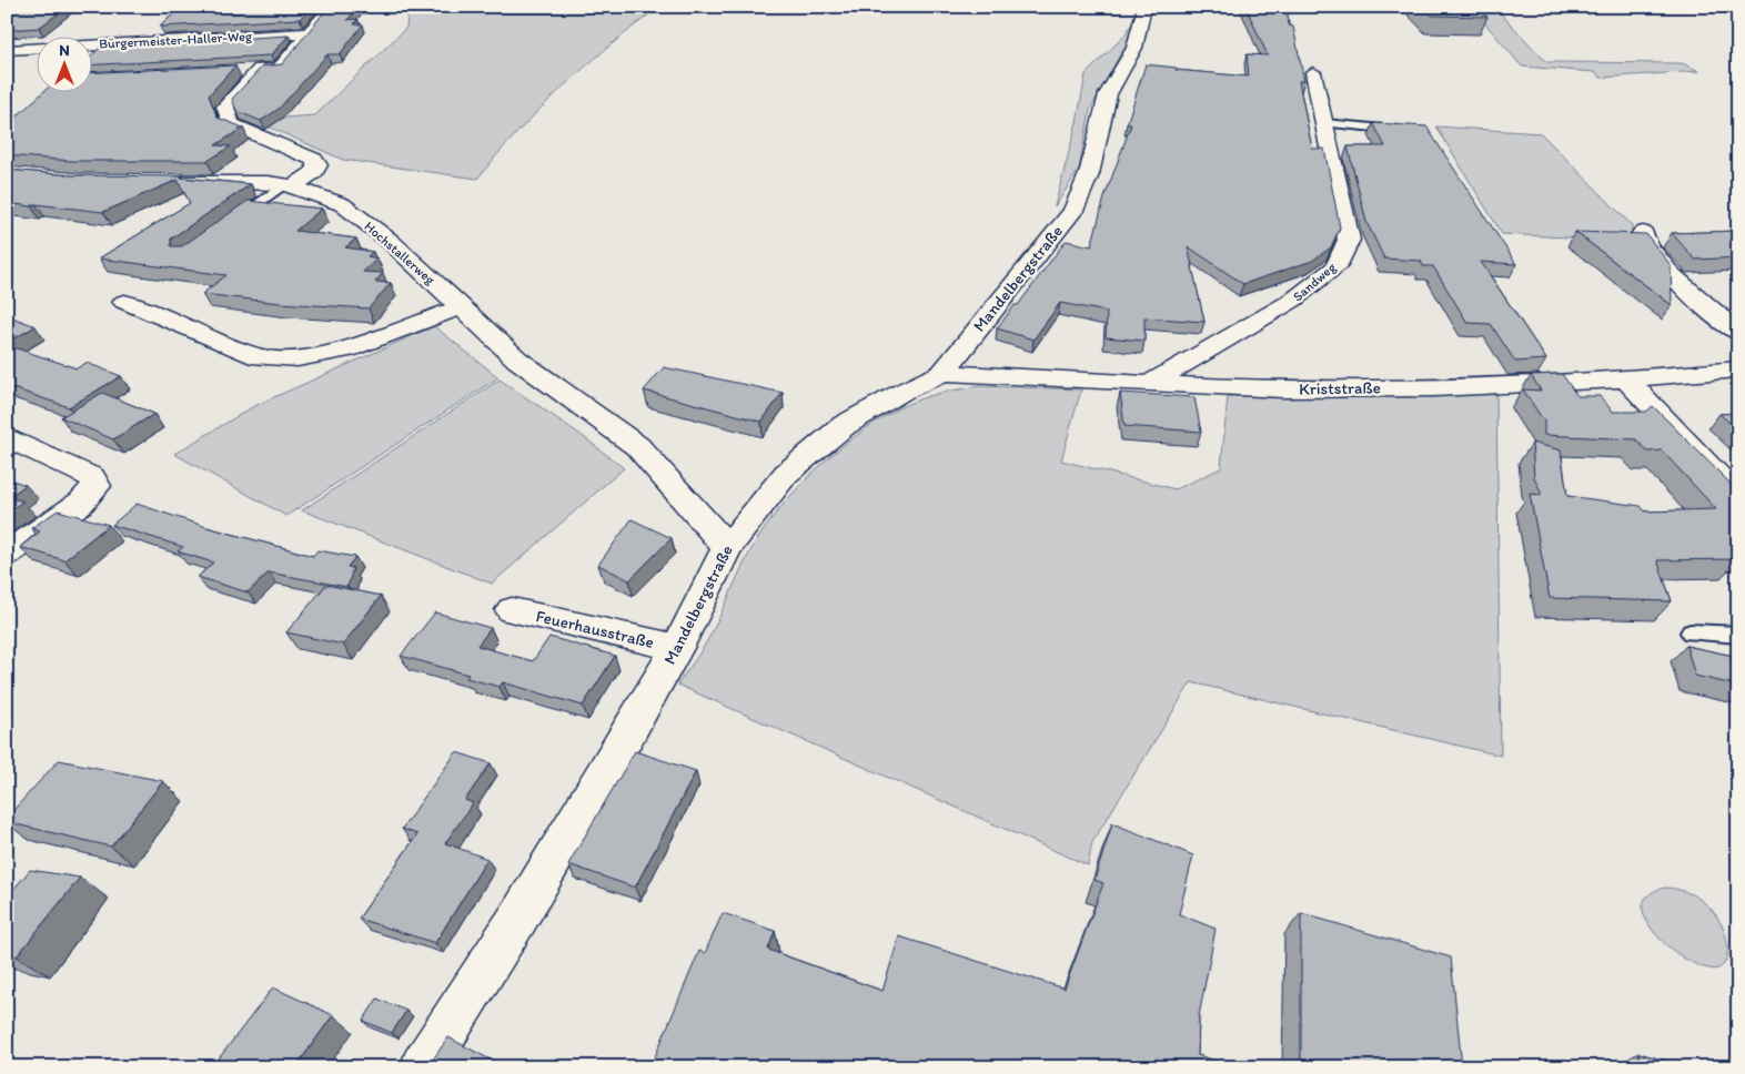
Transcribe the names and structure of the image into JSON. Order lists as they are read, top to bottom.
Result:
{
  "streets": {
    "street": [
      "Bürgermeister-Haller-Weg",
      "Hochstallerweg",
      "Mandelbergstraße",
      "Sandweg",
      "Kriststraße",
      "Feuerhausstraße"
    ]
  },
  "crossings": [
    ["Hochstallerweg", "Mandelbergstraße"],
    ["Mandelbergstraße", "Kriststraße"],
    ["Mandelbergstraße", "Feuerhausstraße"],
    ["Sandweg", "Kriststraße"]
  ],
  "north": "top"
}
